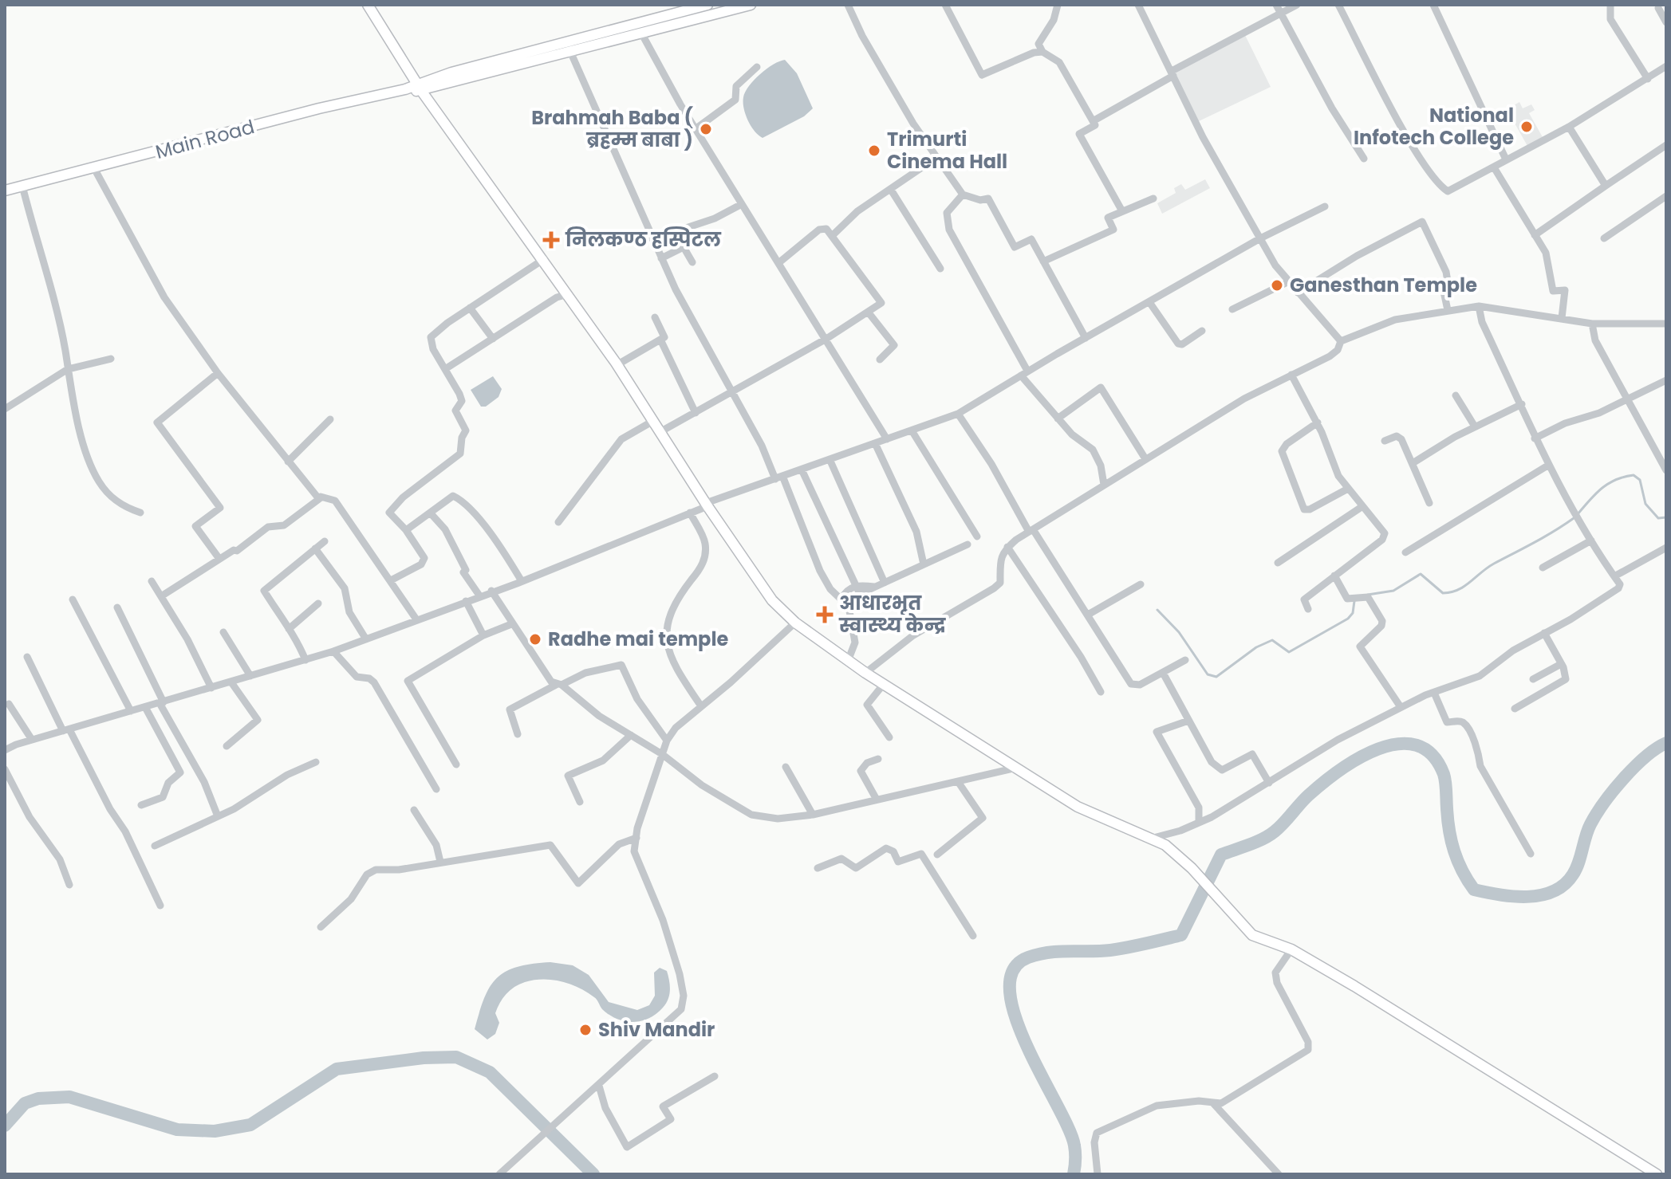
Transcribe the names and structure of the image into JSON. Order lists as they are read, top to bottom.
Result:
{
  "streets": {
    "main road": ["Main Road"]
  },
  "places": {
    "other": [
      "National Infotech College",
      "Brahmah Baba ( ब्रहम्म बाबा )",
      "Trimurti Cinema Hall",
      "Ganesthan Temple",
      "Radhe mai temple",
      "Shiv Mandir"
    ],
    "health": ["निलकण्ठ हस्पिटल", "आधारभूत स्वास्थ्य केन्द्र"]
  }
}
